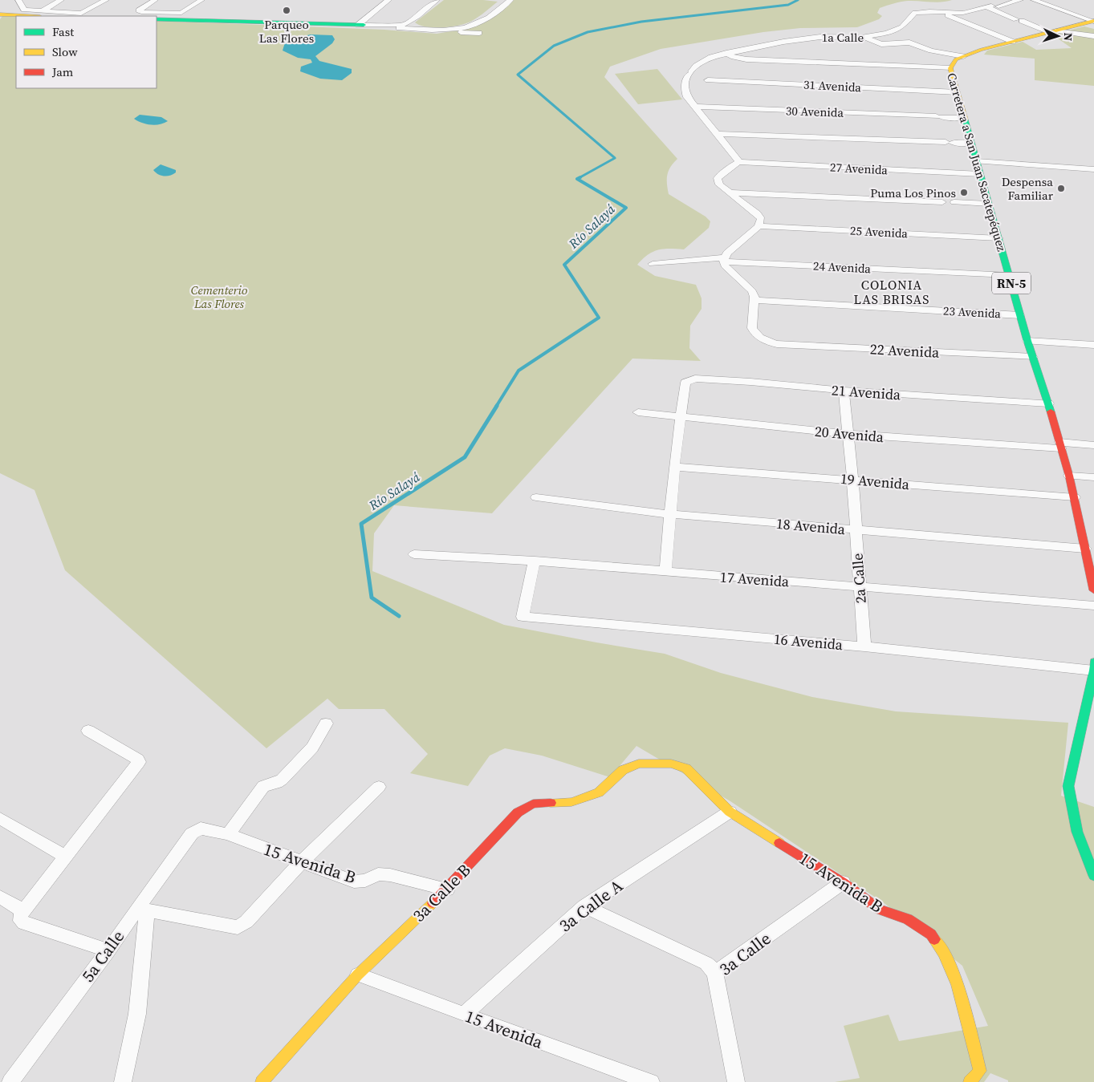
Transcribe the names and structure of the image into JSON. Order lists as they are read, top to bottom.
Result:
{
  "streets": {
    "main road": [
      "Carretera a San Juan Sacatepéquez",
      "RN-5",
      "15 Avenida B",
      "3a Calle B"
    ],
    "street": [
      "1a Calle",
      "31 Avenida",
      "30 Avenida",
      "27 Avenida",
      "25 Avenida",
      "24 Avenida",
      "23 Avenida",
      "22 Avenida",
      "21 Avenida",
      "20 Avenida",
      "19 Avenida",
      "18 Avenida",
      "2a Calle",
      "17 Avenida",
      "16 Avenida",
      "3a Calle A",
      "3a Calle",
      "5a Calle",
      "15 Avenida"
    ]
  },
  "crossings": [
    ["1a Calle", "30 Avenida"],
    ["1a Calle", "27 Avenida"],
    ["31 Avenida", "Carretera a San Juan Sacatepéquez"],
    ["30 Avenida", "Carretera a San Juan Sacatepéquez"],
    ["Carretera a San Juan Sacatepéquez", "27 Avenida"],
    ["Carretera a San Juan Sacatepéquez", "25 Avenida"],
    ["Carretera a San Juan Sacatepéquez", "24 Avenida"],
    ["Carretera a San Juan Sacatepéquez", "23 Avenida"],
    ["Carretera a San Juan Sacatepéquez", "22 Avenida"],
    ["Carretera a San Juan Sacatepéquez", "21 Avenida"],
    ["Carretera a San Juan Sacatepéquez", "20 Avenida"],
    ["Carretera a San Juan Sacatepéquez", "19 Avenida"],
    ["Carretera a San Juan Sacatepéquez", "18 Avenida"],
    ["23 Avenida", "22 Avenida"],
    ["21 Avenida", "20 Avenida"],
    ["21 Avenida", "2a Calle"],
    ["20 Avenida", "2a Calle"],
    ["19 Avenida", "2a Calle"],
    ["18 Avenida", "2a Calle"],
    ["2a Calle", "17 Avenida"],
    ["2a Calle", "16 Avenida"],
    ["17 Avenida", "16 Avenida"],
    ["15 Avenida B", "3a Calle B"],
    ["15 Avenida B", "3a Calle A"],
    ["15 Avenida B", "3a Calle"],
    ["15 Avenida B", "5a Calle"],
    ["3a Calle B", "15 Avenida"],
    ["3a Calle A", "15 Avenida"]
  ],
  "districts": ["COLONIA LAS BRISAS"],
  "water": ["Río Salayá"],
  "parks": ["Cementerio Las Flores"],
  "places": ["Parqueo Las Flores", "Despensa Familiar", "Puma Los Pinos"],
  "legend": ["Fast", "Slow", "Jam"],
  "north": "right"
}
